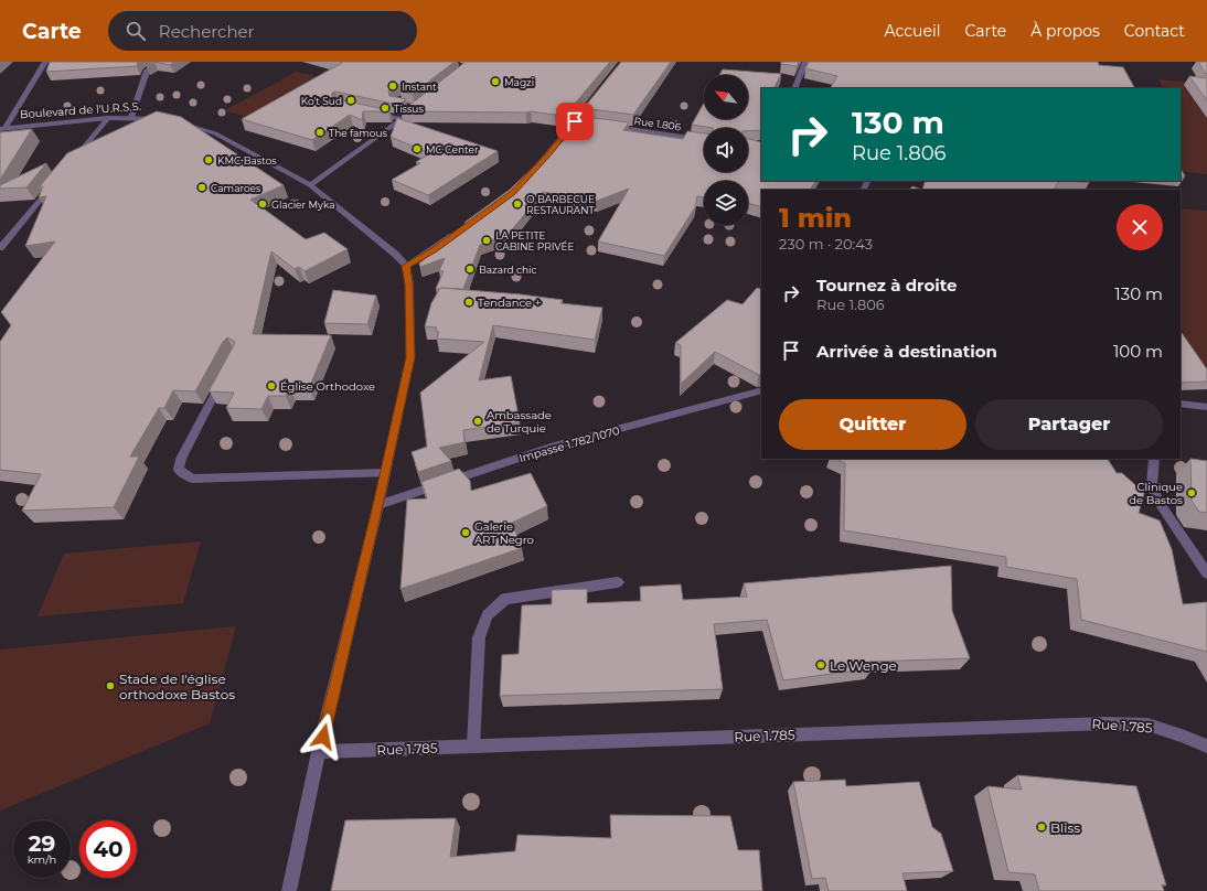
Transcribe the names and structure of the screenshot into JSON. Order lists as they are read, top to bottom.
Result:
{
  "streets": {
    "street": [
      "Boulevard de l'U.R.S.S.",
      "Rue 1.806",
      "Impasse 1.782/1070",
      "Rue 1.785"
    ]
  },
  "places": [
    "Magzi",
    "Instant",
    "Ko't Sud",
    "Tissus",
    "The famous",
    "MC Center",
    "KMC Bastos",
    "Camaroes",
    "Glacier Myka",
    "O BARBECUE RESTAURANT",
    "LA PETITE CABINE PRIVÉE",
    "Bazard chic",
    "Tendance +",
    "Église Orthodoxe",
    "Ambassade de Turquie",
    "Clinique de Bastos",
    "Galerie ART Negro",
    "Le Wenge",
    "Stade de l'église orthodoxe Bastos",
    "Bliss"
  ],
  "north": "top left",
  "page": {
    "header": "Carte",
    "search": "Rechercher",
    "nav": [
      "Accueil",
      "Carte",
      "À propos",
      "Contact"
    ],
    "turn": ["130 m", "Rue 1.806"],
    "heading": ["1 min", "230 m · 20:43"],
    "list": [
      {
        "name": "Tournez à droite",
        "note": "Rue 1.806",
        "value": "130 m"
      },
      {
        "name": "Arrivée à destination",
        "value": "100 m"
      }
    ],
    "buttons": ["Quitter", "Partager"],
    "speed": "29 km/h",
    "limit": "40"
  }
}
